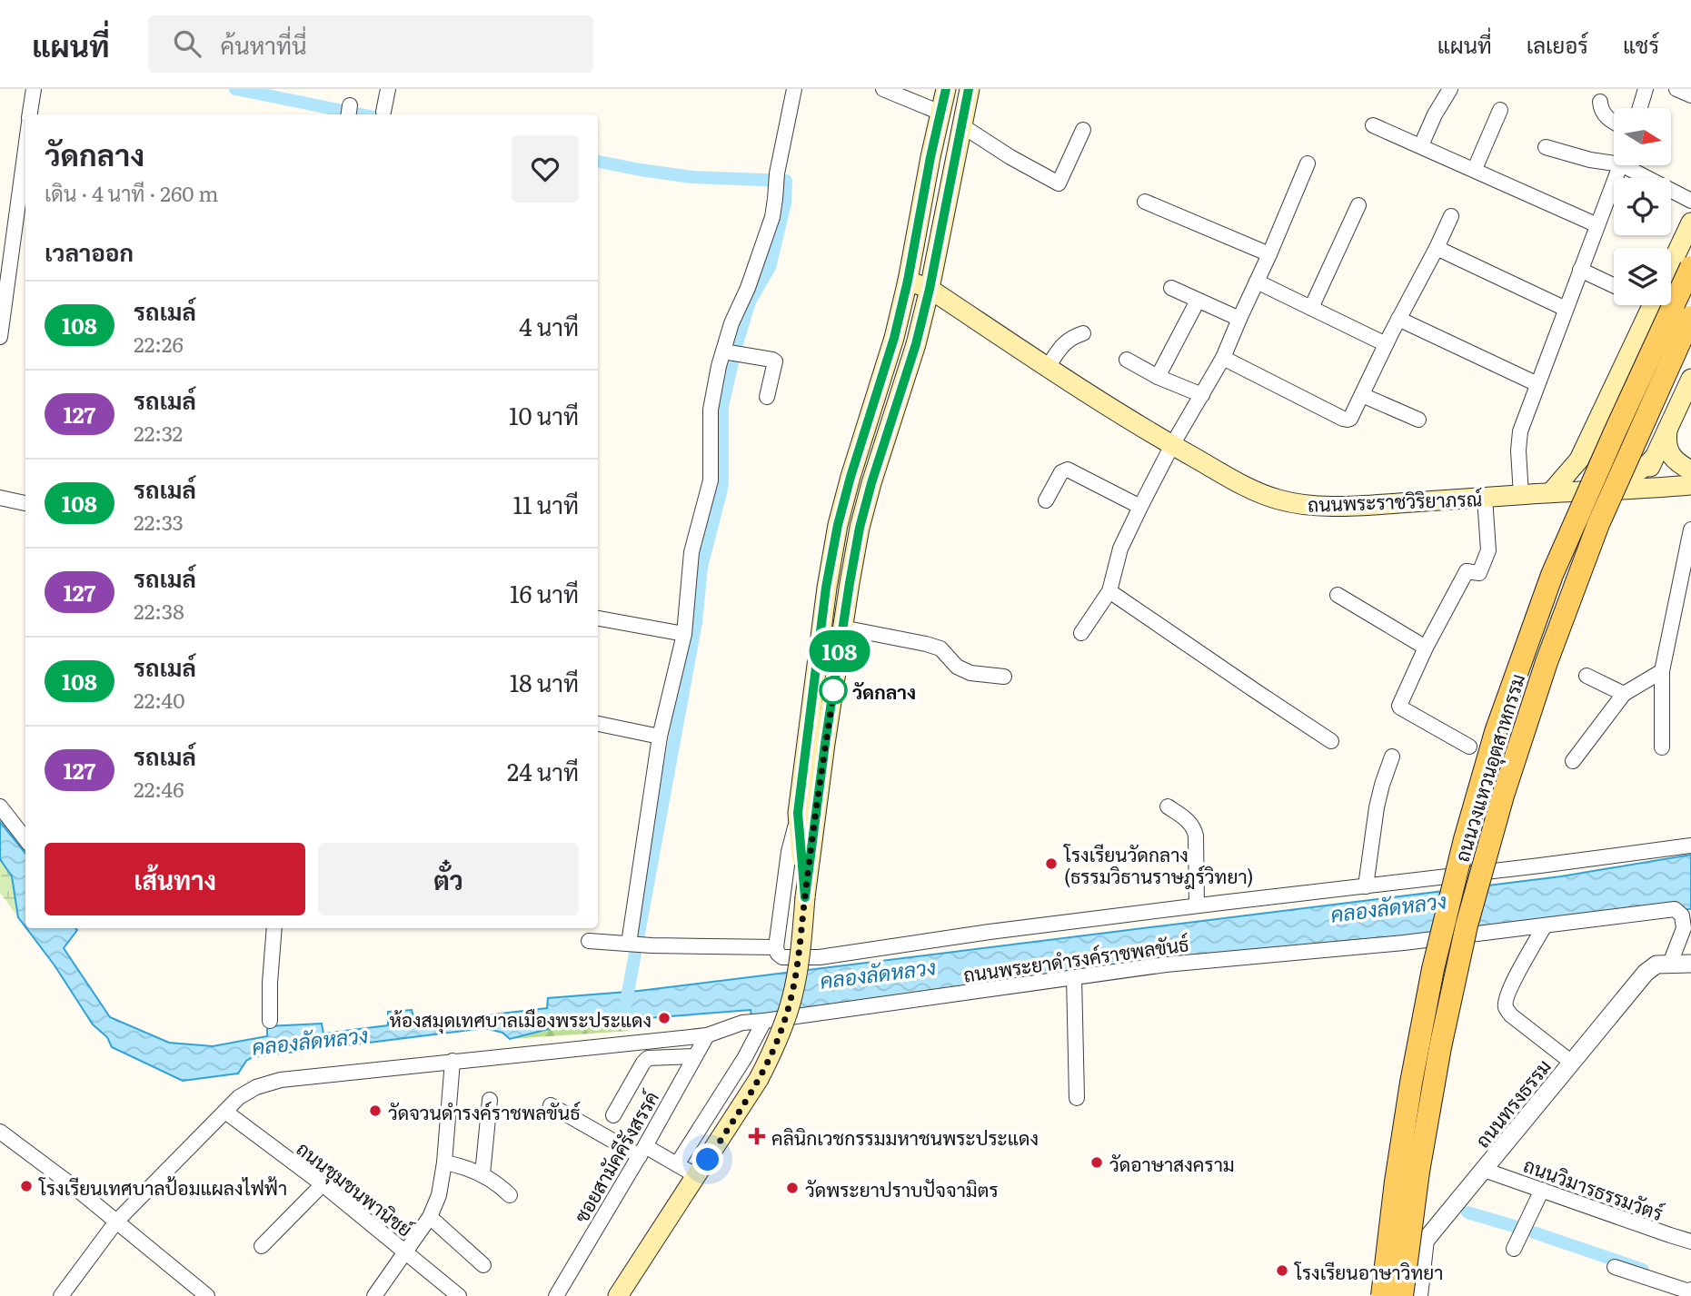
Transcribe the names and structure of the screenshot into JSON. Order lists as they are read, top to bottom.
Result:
{
  "streets": {
    "main road": ["ถนนพระราชวิริยาภรณ์", "ถนนวงแหวนอุตสาหกรรม"],
    "street": [
      "ถนนพระยาดำรงค์ราชพลขันธ์",
      "ถนนทรงธรรม",
      "ซอยสามัคคีรังสรรค์",
      "ถนนชุมชนพานิชย์",
      "ถนนวิมารธรรมวัตร์"
    ]
  },
  "crossings": [
    ["ถนนวงแหวนอุตสาหกรรม", "ถนนทรงธรรม"],
    ["ถนนพระยาดำรงค์ราชพลขันธ์", "ถนนทรงธรรม"],
    ["ถนนพระยาดำรงค์ราชพลขันธ์", "ซอยสามัคคีรังสรรค์"],
    ["ถนนพระยาดำรงค์ราชพลขันธ์", "ถนนชุมชนพานิชย์"],
    ["ถนนทรงธรรม", "ถนนวิมารธรรมวัตร์"]
  ],
  "water": ["คลองลัดหลวง"],
  "places": {
    "other": [
      "วัดกลาง",
      "โรงเรียนวัดกลาง (ธรรมวิธานราษฎร์วิทยา)",
      "ห้องสมุดเทศบาลเมืองพระประแดง",
      "วัดจวนดำรงค์ราชพลขันธ์",
      "วัดอาษาสงคราม",
      "โรงเรียนเทศบาลป้อมแผลงไฟฟ้า",
      "วัดพระยาปราบปัจจามิตร",
      "โรงเรียนอาษาวิทยา"
    ],
    "health": ["คลินิกเวชกรรมมหาชนพระประแดง"]
  },
  "lines": ["bus line 108"],
  "north": "right",
  "page": {
    "header": "แผนที่",
    "search": "ค้นหาที่นี่",
    "nav": ["แผนที่", "เลเยอร์", "แชร์"],
    "on_map": "108",
    "heading": [
      ["วัดกลาง", "เดิน · 4 นาที · 260 m"],
      "เวลาออก"
    ],
    "list": [
      {
        "mark": "108",
        "name": "รถเมล์",
        "note": "22:26",
        "value": "4 นาที"
      },
      {
        "mark": "127",
        "name": "รถเมล์",
        "note": "22:32",
        "value": "10 นาที"
      },
      {
        "mark": "108",
        "name": "รถเมล์",
        "note": "22:33",
        "value": "11 นาที"
      },
      {
        "mark": "127",
        "name": "รถเมล์",
        "note": "22:38",
        "value": "16 นาที"
      },
      {
        "mark": "108",
        "name": "รถเมล์",
        "note": "22:40",
        "value": "18 นาที"
      },
      {
        "mark": "127",
        "name": "รถเมล์",
        "note": "22:46",
        "value": "24 นาที"
      }
    ],
    "buttons": ["เส้นทาง", "ตั๋ว"]
  }
}
